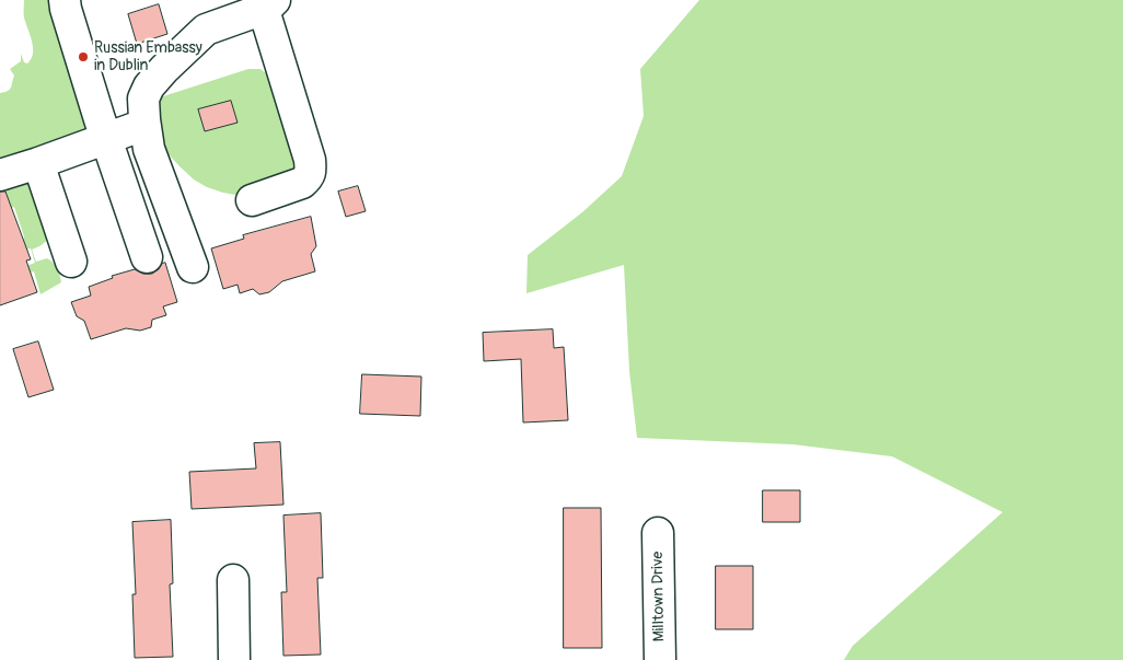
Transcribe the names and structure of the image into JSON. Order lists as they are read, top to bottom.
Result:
{
  "streets": {
    "street": ["Milltown Drive"]
  },
  "places": ["Russian Embassy in Dublin"]
}
